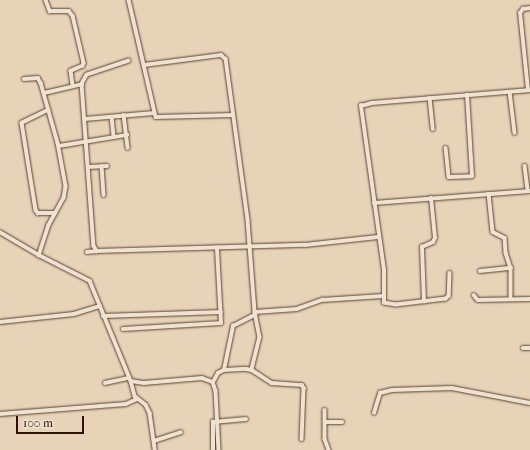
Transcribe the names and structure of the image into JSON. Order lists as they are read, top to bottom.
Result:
{
  "scale_bar": "100 m"
}
